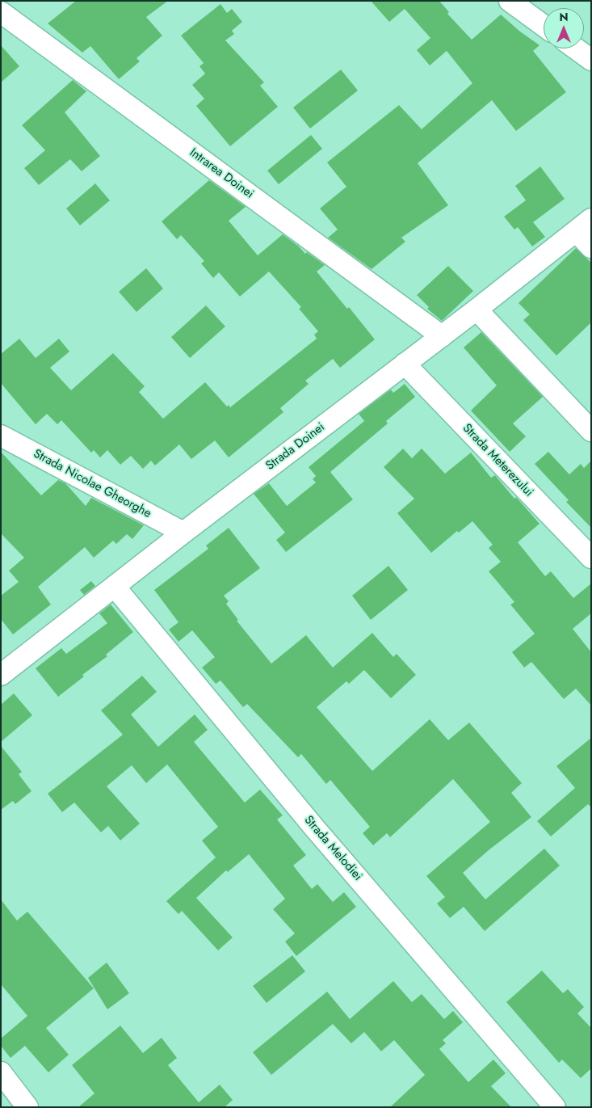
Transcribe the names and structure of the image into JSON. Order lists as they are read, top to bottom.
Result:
{
  "streets": {
    "street": [
      "Intrarea Doinei",
      "Strada Doinei",
      "Strada Meterezului",
      "Strada Nicolae Gheorghe",
      "Strada Melodiei"
    ]
  },
  "crossings": [
    ["Intrarea Doinei", "Strada Doinei"],
    ["Strada Doinei", "Strada Meterezului"],
    ["Strada Doinei", "Strada Nicolae Gheorghe"],
    ["Strada Doinei", "Strada Melodiei"]
  ],
  "north": "top"
}
